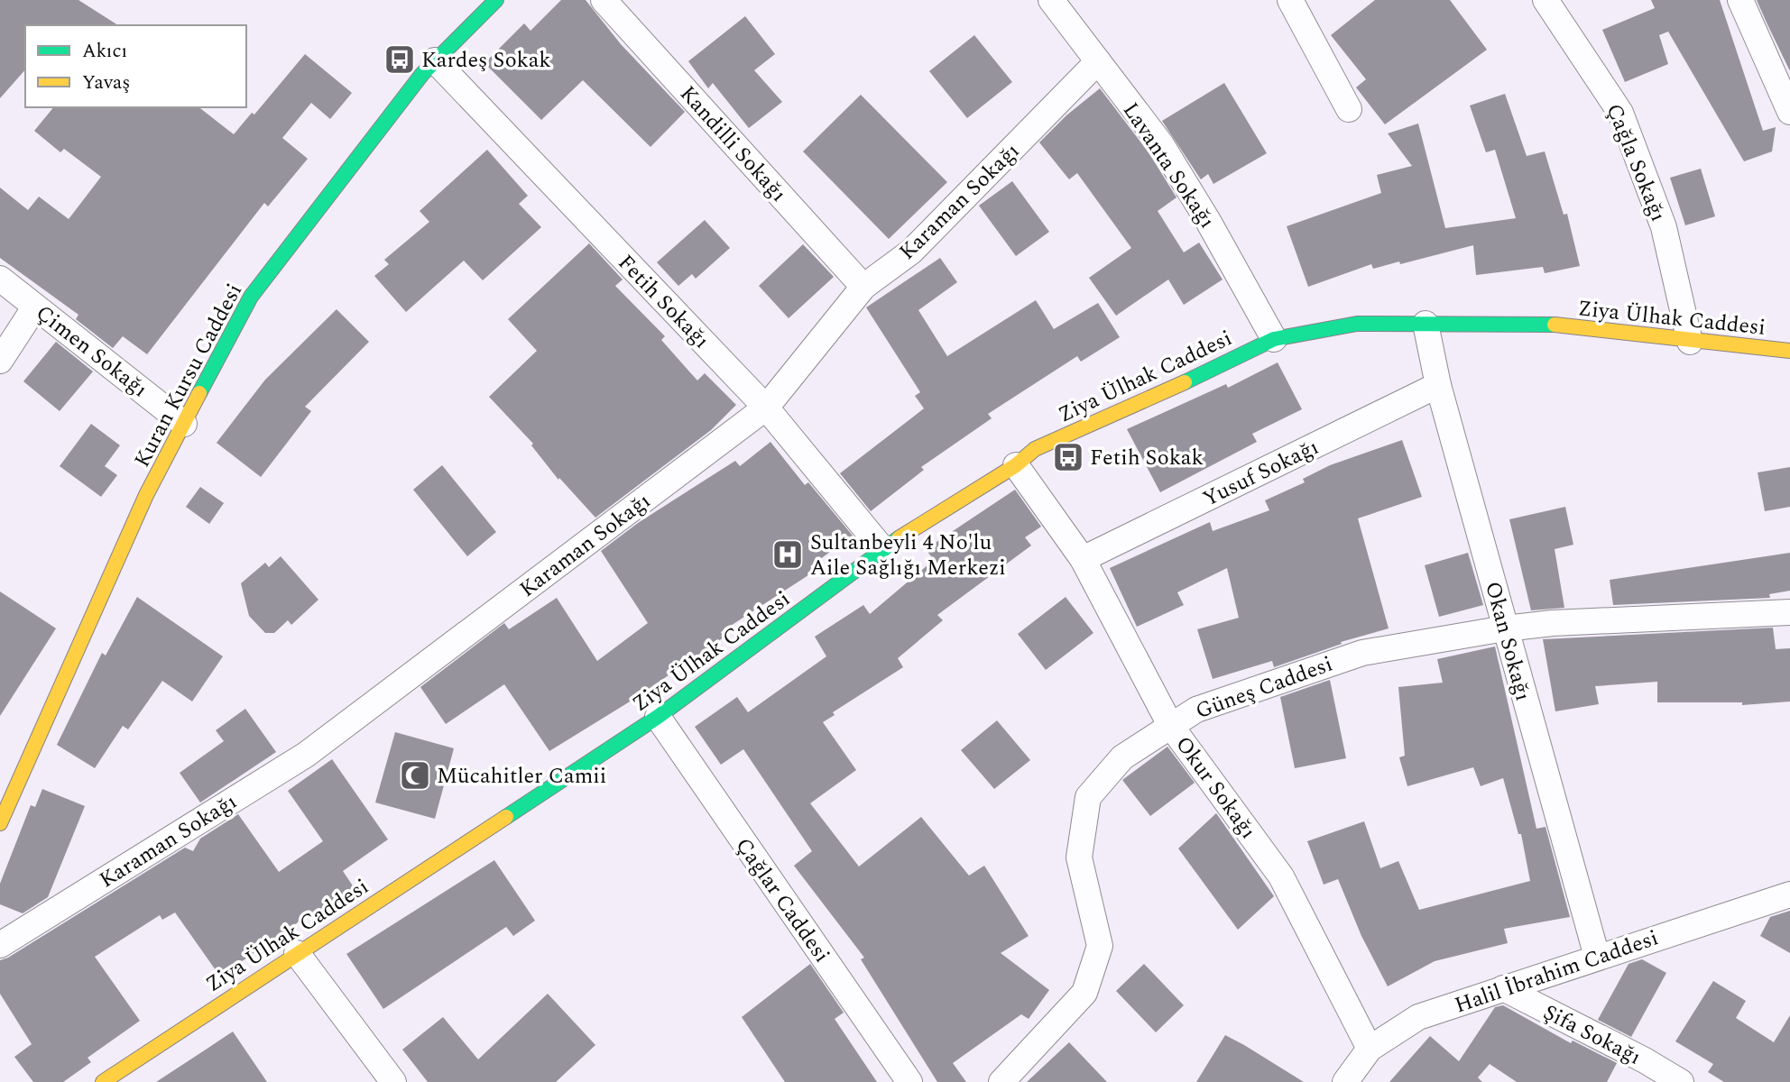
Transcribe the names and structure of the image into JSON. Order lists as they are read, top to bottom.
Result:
{
  "streets": {
    "street": [
      "Kandilli Sokağı",
      "Çağla Sokağı",
      "Lavanta Sokağı",
      "Karaman Sokağı",
      "Fetih Sokağı",
      "Ziya Ülhak Caddesi",
      "Çimen Sokağı",
      "Kuran Kursu Caddesi",
      "Yusuf Sokağı",
      "Okan Sokağı",
      "Güneş Caddesi",
      "Okur Sokağı",
      "Çağlar Caddesi",
      "Halil İbrahim Caddesi",
      "Şifa Sokağı"
    ]
  },
  "crossings": [
    ["Kandilli Sokağı", "Karaman Sokağı"],
    ["Çağla Sokağı", "Ziya Ülhak Caddesi"],
    ["Lavanta Sokağı", "Karaman Sokağı"],
    ["Lavanta Sokağı", "Ziya Ülhak Caddesi"],
    ["Karaman Sokağı", "Fetih Sokağı"],
    ["Fetih Sokağı", "Ziya Ülhak Caddesi"],
    ["Fetih Sokağı", "Kuran Kursu Caddesi"],
    ["Ziya Ülhak Caddesi", "Okan Sokağı"],
    ["Ziya Ülhak Caddesi", "Okur Sokağı"],
    ["Ziya Ülhak Caddesi", "Çağlar Caddesi"],
    ["Çimen Sokağı", "Kuran Kursu Caddesi"],
    ["Yusuf Sokağı", "Okan Sokağı"],
    ["Yusuf Sokağı", "Okur Sokağı"],
    ["Okan Sokağı", "Güneş Caddesi"],
    ["Okan Sokağı", "Halil İbrahim Caddesi"],
    ["Güneş Caddesi", "Okur Sokağı"],
    ["Okur Sokağı", "Halil İbrahim Caddesi"],
    ["Halil İbrahim Caddesi", "Şifa Sokağı"]
  ],
  "places": {
    "bus stop": ["Kardeş Sokak", "Fetih Sokak"],
    "hospital": ["Sultanbeyli 4 No'lu Aile Sağlığı Merkezi"],
    "mosque": ["Mücahitler Camii"]
  },
  "legend": ["Akıcı", "Yavaş"]
}
